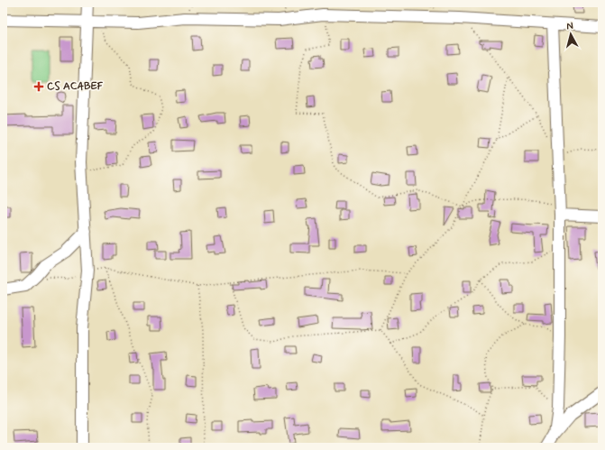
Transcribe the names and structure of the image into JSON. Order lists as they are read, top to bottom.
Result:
{
  "places": {
    "health": ["CS ACABEF"]
  },
  "north": "top"
}
